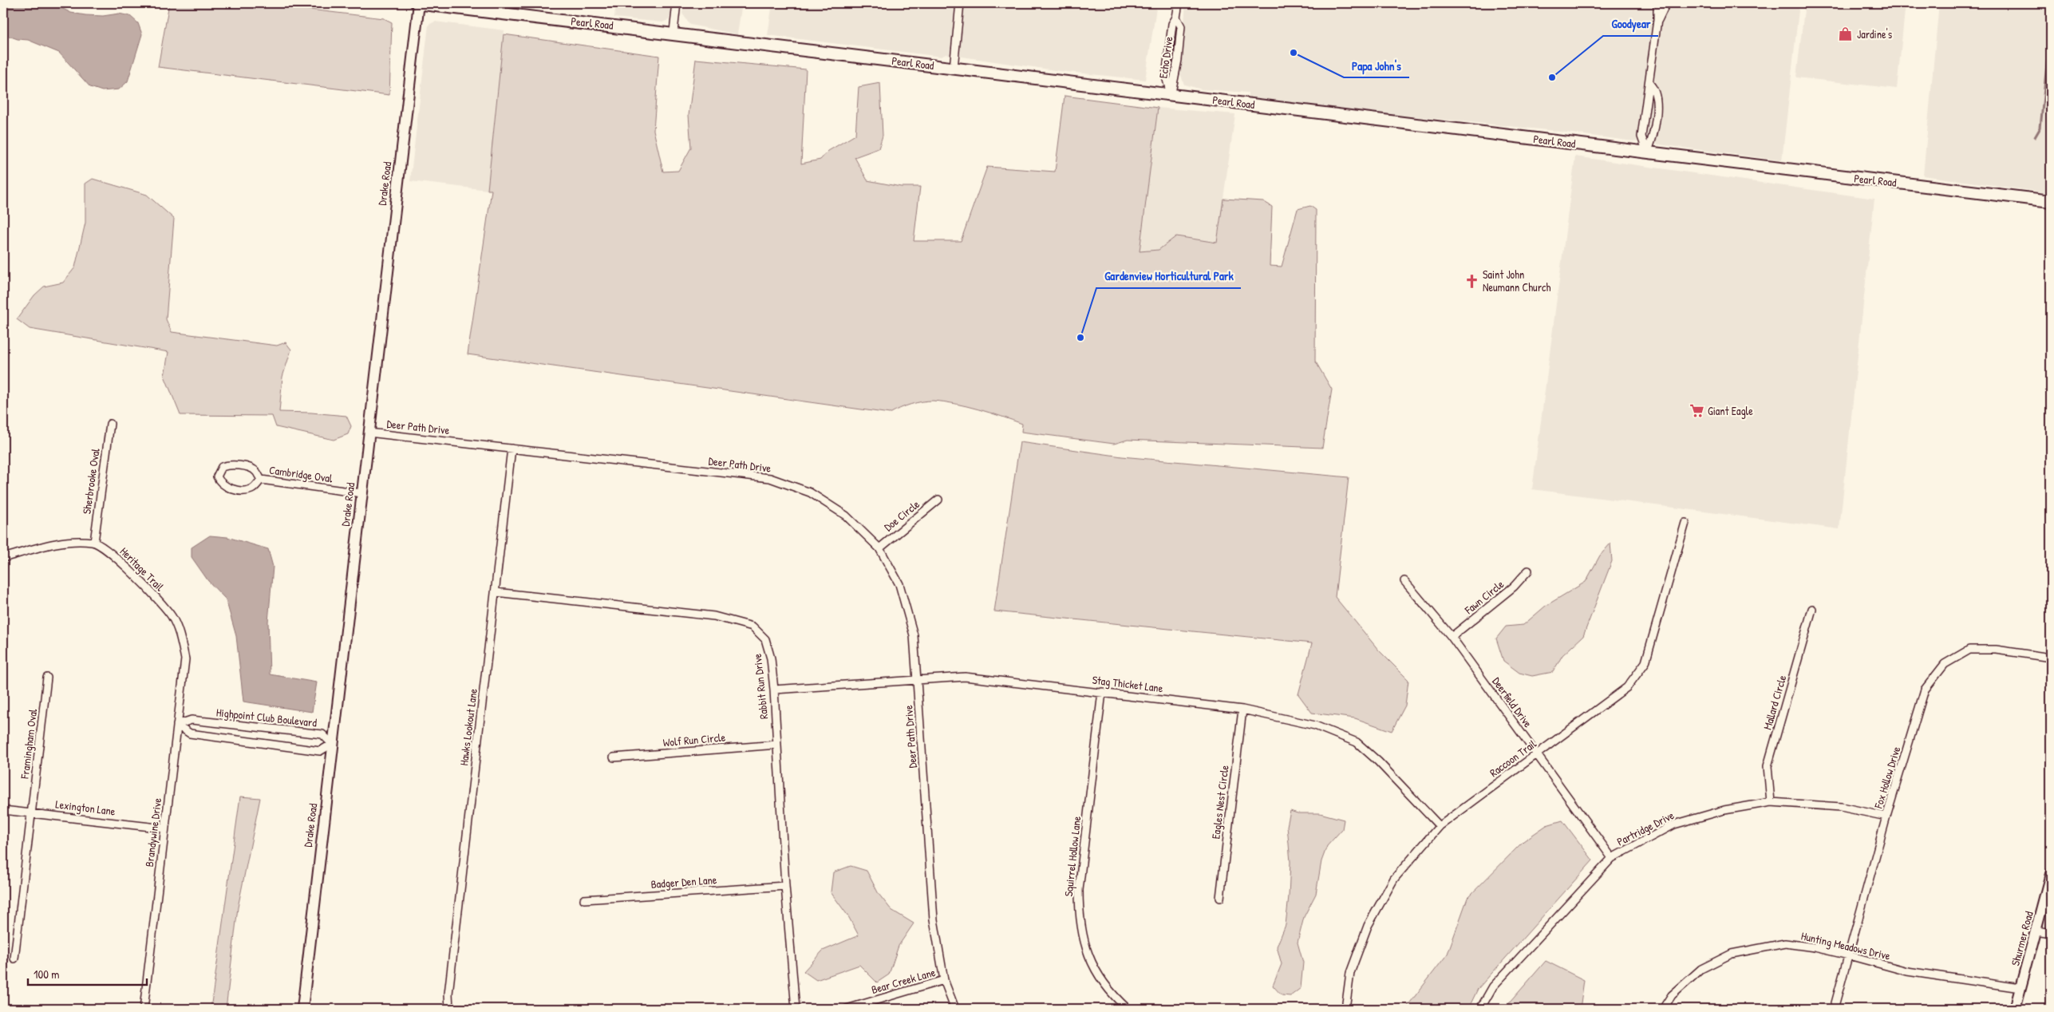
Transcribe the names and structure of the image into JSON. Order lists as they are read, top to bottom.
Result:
{
  "streets": {
    "main road": ["Pearl Road"],
    "street": [
      "Echo Drive",
      "Drake Road",
      "Deer Path Drive",
      "Cambridge Oval",
      "Sherbrooke Oval",
      "Doe Circle",
      "Heritage Trail",
      "Fawn Circle",
      "Stag Thicket Lane",
      "Rabbit Run Drive",
      "Deerfield Drive",
      "Mallard Circle",
      "Highpoint Club Boulevard",
      "Hawks Lookout Lane",
      "Wolf Run Circle",
      "Framingham Oval",
      "Raccoon Trail",
      "Fox Hollow Drive",
      "Eagles Nest Circle",
      "Lexington Lane",
      "Partridge Drive",
      "Brandywine Drive",
      "Squirrel Hollow Lane",
      "Badger Den Lane",
      "Shurmer Road",
      "Hunting Meadows Drive",
      "Bear Creek Lane"
    ]
  },
  "crossings": [
    ["Pearl Road", "Echo Drive"],
    ["Pearl Road", "Drake Road"],
    ["Drake Road", "Deer Path Drive"],
    ["Drake Road", "Cambridge Oval"],
    ["Drake Road", "Highpoint Club Boulevard"],
    ["Deer Path Drive", "Doe Circle"],
    ["Deer Path Drive", "Stag Thicket Lane"],
    ["Deer Path Drive", "Hawks Lookout Lane"],
    ["Deer Path Drive", "Bear Creek Lane"],
    ["Sherbrooke Oval", "Heritage Trail"],
    ["Heritage Trail", "Brandywine Drive"],
    ["Fawn Circle", "Deerfield Drive"],
    ["Stag Thicket Lane", "Rabbit Run Drive"],
    ["Stag Thicket Lane", "Raccoon Trail"],
    ["Stag Thicket Lane", "Eagles Nest Circle"],
    ["Stag Thicket Lane", "Squirrel Hollow Lane"],
    ["Rabbit Run Drive", "Hawks Lookout Lane"],
    ["Rabbit Run Drive", "Wolf Run Circle"],
    ["Rabbit Run Drive", "Badger Den Lane"],
    ["Deerfield Drive", "Raccoon Trail"],
    ["Deerfield Drive", "Partridge Drive"],
    ["Mallard Circle", "Partridge Drive"],
    ["Highpoint Club Boulevard", "Brandywine Drive"],
    ["Framingham Oval", "Lexington Lane"],
    ["Fox Hollow Drive", "Partridge Drive"],
    ["Fox Hollow Drive", "Hunting Meadows Drive"],
    ["Lexington Lane", "Brandywine Drive"],
    ["Shurmer Road", "Hunting Meadows Drive"]
  ],
  "places": {
    "shop": ["Jardine's"],
    "other": ["Papa John's", "Goodyear", "Gardenview Horticultural Park"],
    "church": ["Saint John Neumann Church"],
    "supermarket": ["Giant Eagle"]
  },
  "scale_bar": "100 m"
}
